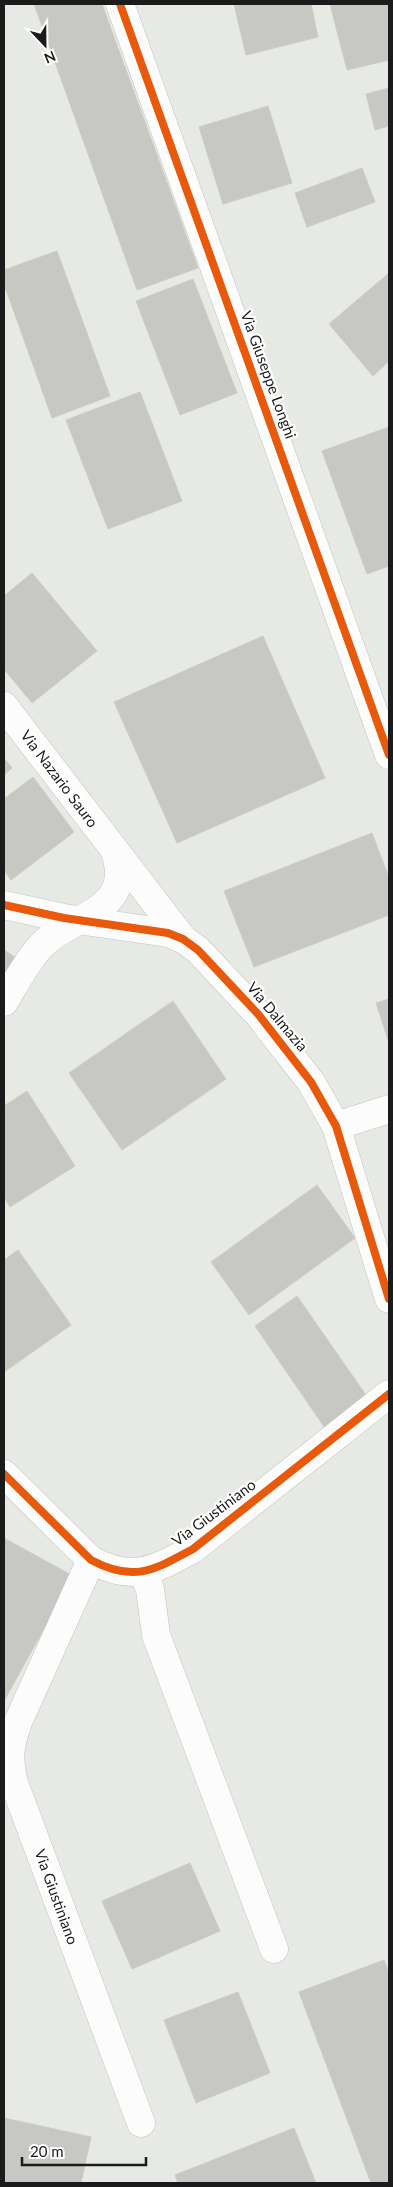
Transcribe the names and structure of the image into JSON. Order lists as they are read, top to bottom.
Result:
{
  "streets": {
    "street": [
      "Via Giuseppe Longhi",
      "Via Nazario Sauro",
      "Via Dalmazia",
      "Via Giustiniano"
    ]
  },
  "crossings": [
    ["Via Nazario Sauro", "Via Dalmazia"]
  ],
  "scale_bar": "20 m",
  "north": "bottom"
}
